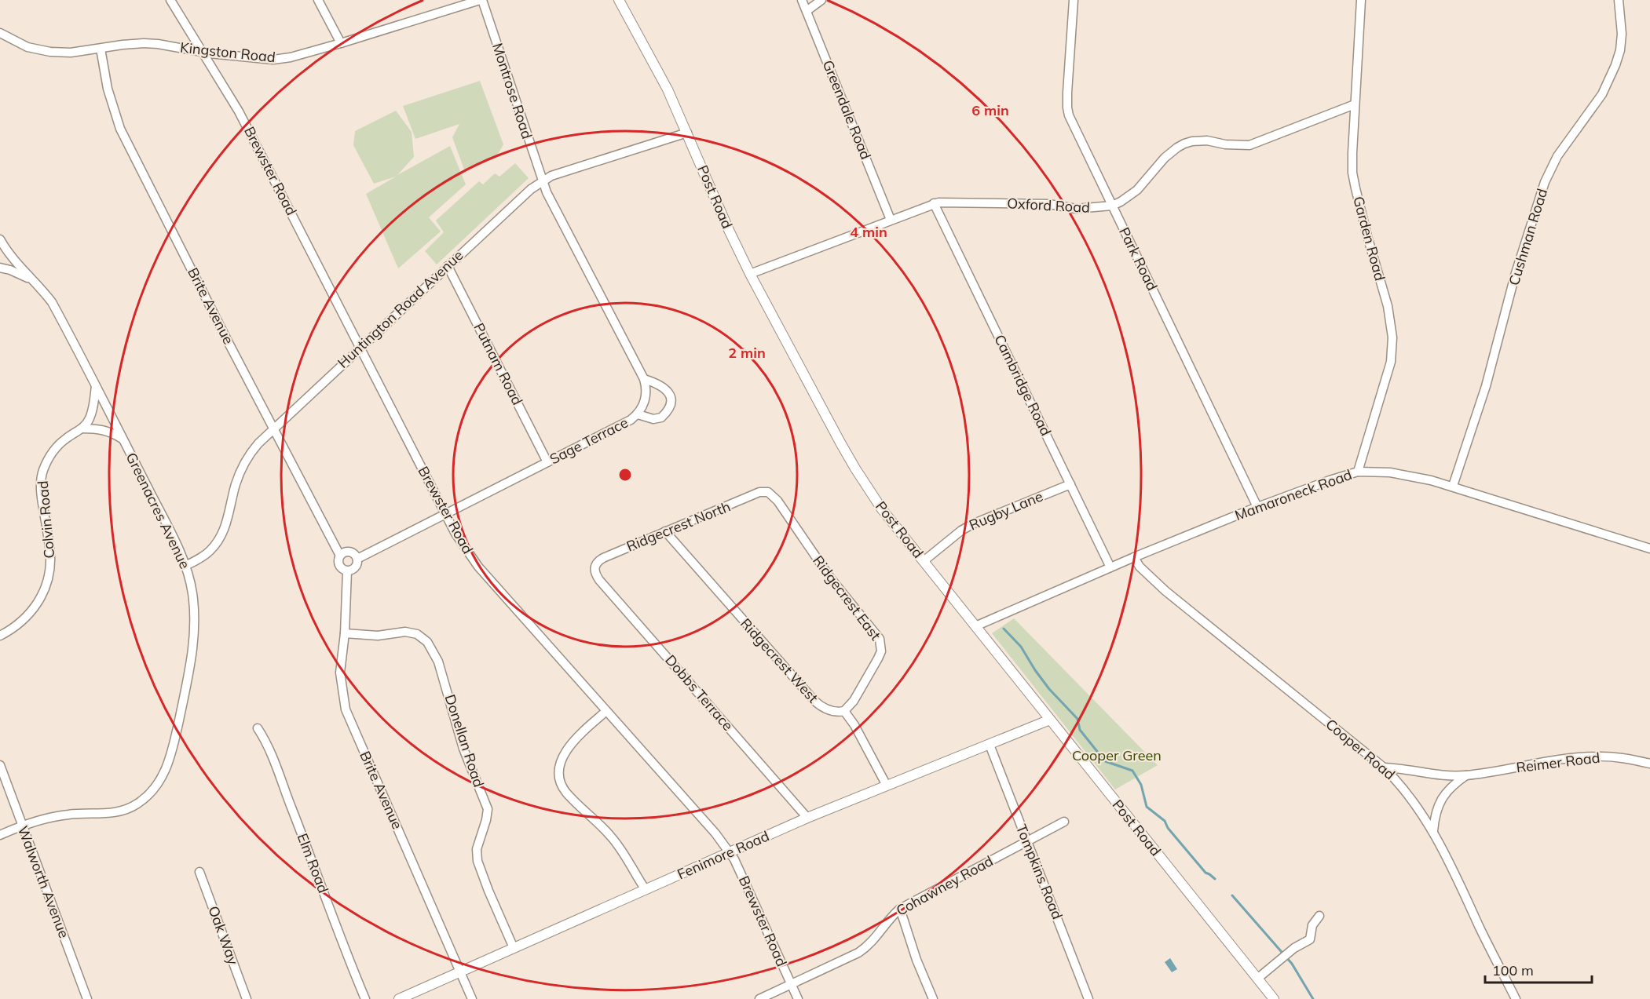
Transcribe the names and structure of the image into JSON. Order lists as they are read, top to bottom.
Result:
{
  "streets": {
    "main road": ["Post Road", "Fenimore Road"],
    "street": [
      "Kingston Road",
      "Montrose Road",
      "Greendale Road",
      "Brewster Road",
      "Oxford Road",
      "Cushman Road",
      "Garden Road",
      "Park Road",
      "Brite Avenue",
      "Huntington Road Avenue",
      "Putnam Road",
      "Cambridge Road",
      "Sage Terrace",
      "Mamaroneck Road",
      "Greenacres Avenue",
      "Rugby Lane",
      "Colvin Road",
      "Ridgecrest North",
      "Ridgecrest East",
      "Ridgecrest West",
      "Dobbs Terrace",
      "Donellan Road",
      "Cooper Road",
      "Reimer Road",
      "Elm Road",
      "Tompkins Road",
      "Walworth Avenue",
      "Cohawney Road",
      "Oak Way"
    ]
  },
  "crossings": [
    ["Kingston Road", "Montrose Road"],
    ["Kingston Road", "Brewster Road"],
    ["Kingston Road", "Brite Avenue"],
    ["Montrose Road", "Huntington Road Avenue"],
    ["Montrose Road", "Sage Terrace"],
    ["Greendale Road", "Oxford Road"],
    ["Brewster Road", "Huntington Road Avenue"],
    ["Brewster Road", "Sage Terrace"],
    ["Brewster Road", "Fenimore Road"],
    ["Brewster Road", "Cohawney Road"],
    ["Post Road", "Oxford Road"],
    ["Post Road", "Huntington Road Avenue"],
    ["Post Road", "Mamaroneck Road"],
    ["Post Road", "Rugby Lane"],
    ["Post Road", "Fenimore Road"],
    ["Oxford Road", "Garden Road"],
    ["Oxford Road", "Park Road"],
    ["Oxford Road", "Cambridge Road"],
    ["Cushman Road", "Mamaroneck Road"],
    ["Garden Road", "Mamaroneck Road"],
    ["Park Road", "Mamaroneck Road"],
    ["Brite Avenue", "Huntington Road Avenue"],
    ["Brite Avenue", "Sage Terrace"],
    ["Brite Avenue", "Donellan Road"],
    ["Brite Avenue", "Fenimore Road"],
    ["Huntington Road Avenue", "Putnam Road"],
    ["Huntington Road Avenue", "Sage Terrace"],
    ["Huntington Road Avenue", "Greenacres Avenue"],
    ["Putnam Road", "Sage Terrace"],
    ["Cambridge Road", "Mamaroneck Road"],
    ["Cambridge Road", "Rugby Lane"],
    ["Mamaroneck Road", "Cooper Road"],
    ["Greenacres Avenue", "Walworth Avenue"],
    ["Ridgecrest North", "Ridgecrest East"],
    ["Ridgecrest North", "Ridgecrest West"],
    ["Ridgecrest North", "Dobbs Terrace"],
    ["Ridgecrest East", "Ridgecrest West"],
    ["Dobbs Terrace", "Fenimore Road"],
    ["Donellan Road", "Fenimore Road"],
    ["Cooper Road", "Reimer Road"],
    ["Fenimore Road", "Tompkins Road"],
    ["Tompkins Road", "Cohawney Road"]
  ],
  "parks": ["Cooper Green"],
  "scale_bar": "100 m",
  "rings": ["6 min", "4 min", "2 min"]
}
